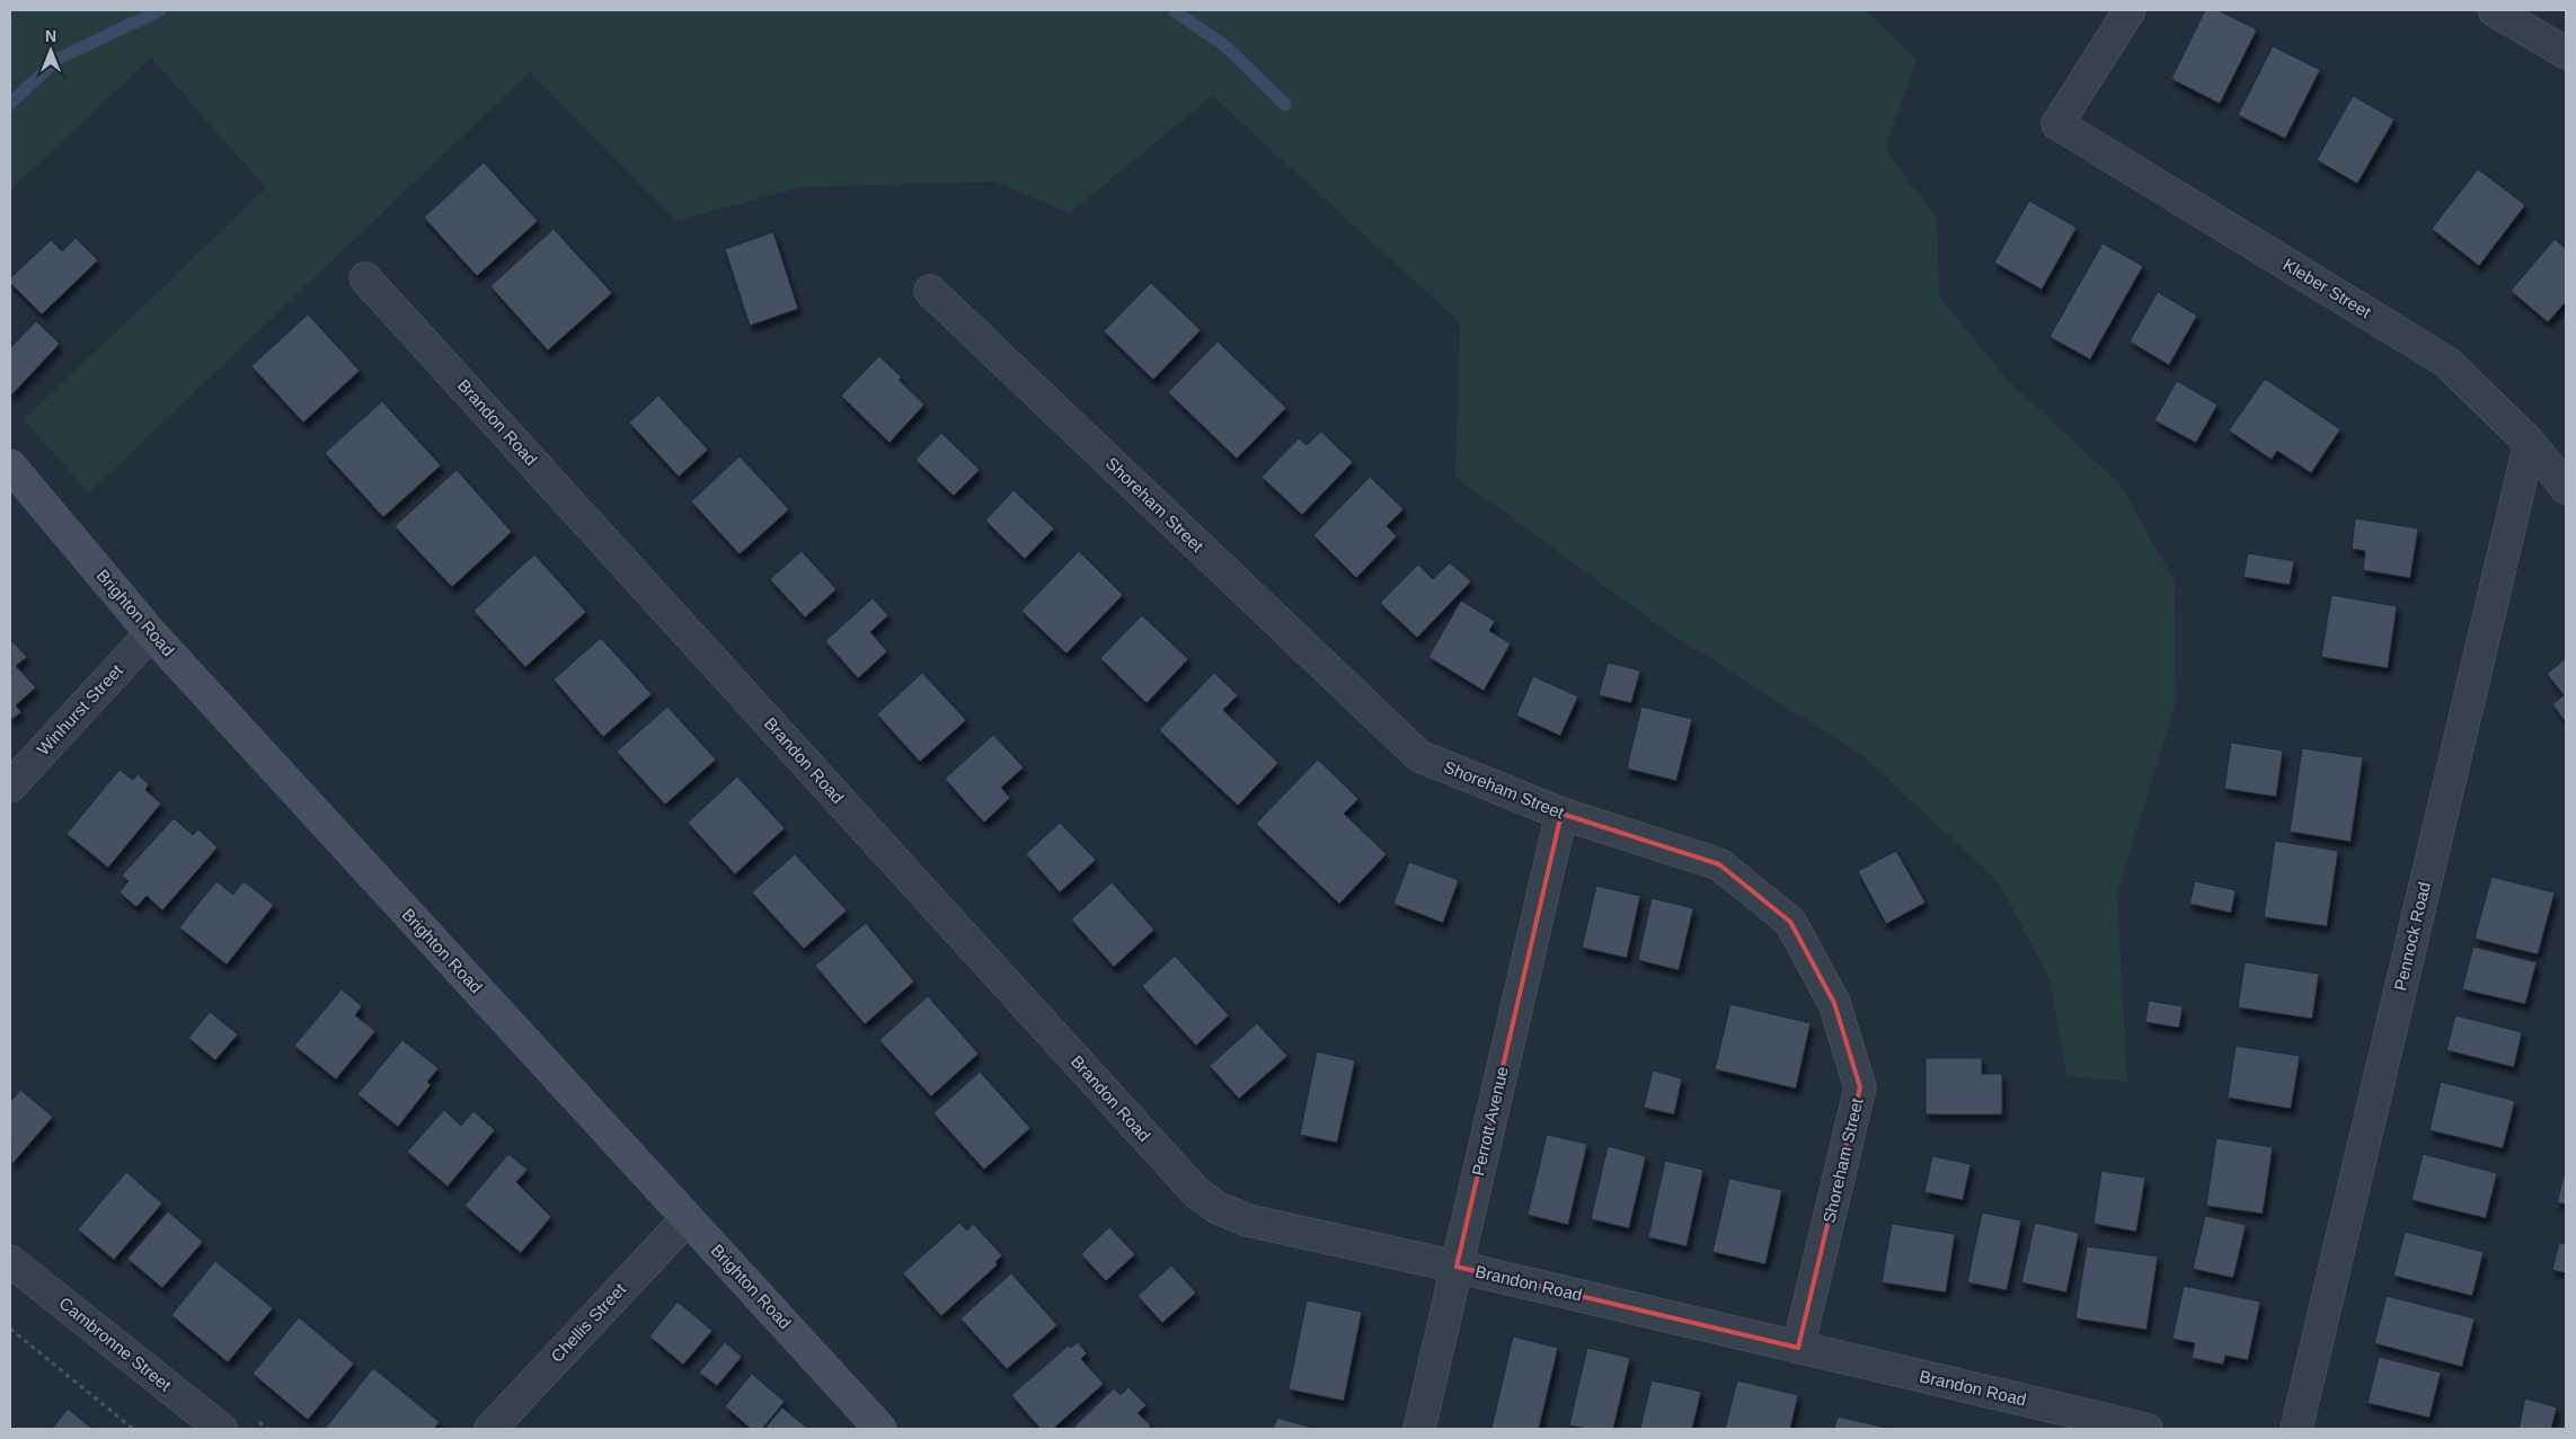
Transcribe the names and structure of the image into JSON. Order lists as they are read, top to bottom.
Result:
{
  "streets": {
    "street": [
      "Kleber Street",
      "Brandon Road",
      "Shoreham Street",
      "Brighton Road",
      "Winhurst Street",
      "Pennock Road",
      "Perrott Avenue",
      "Chellis Street",
      "Cambronne Street"
    ]
  },
  "crossings": [
    ["Kleber Street", "Pennock Road"],
    ["Brandon Road", "Shoreham Street"],
    ["Brandon Road", "Perrott Avenue"],
    ["Shoreham Street", "Perrott Avenue"],
    ["Brighton Road", "Winhurst Street"],
    ["Brighton Road", "Chellis Street"]
  ],
  "north": "top"
}
